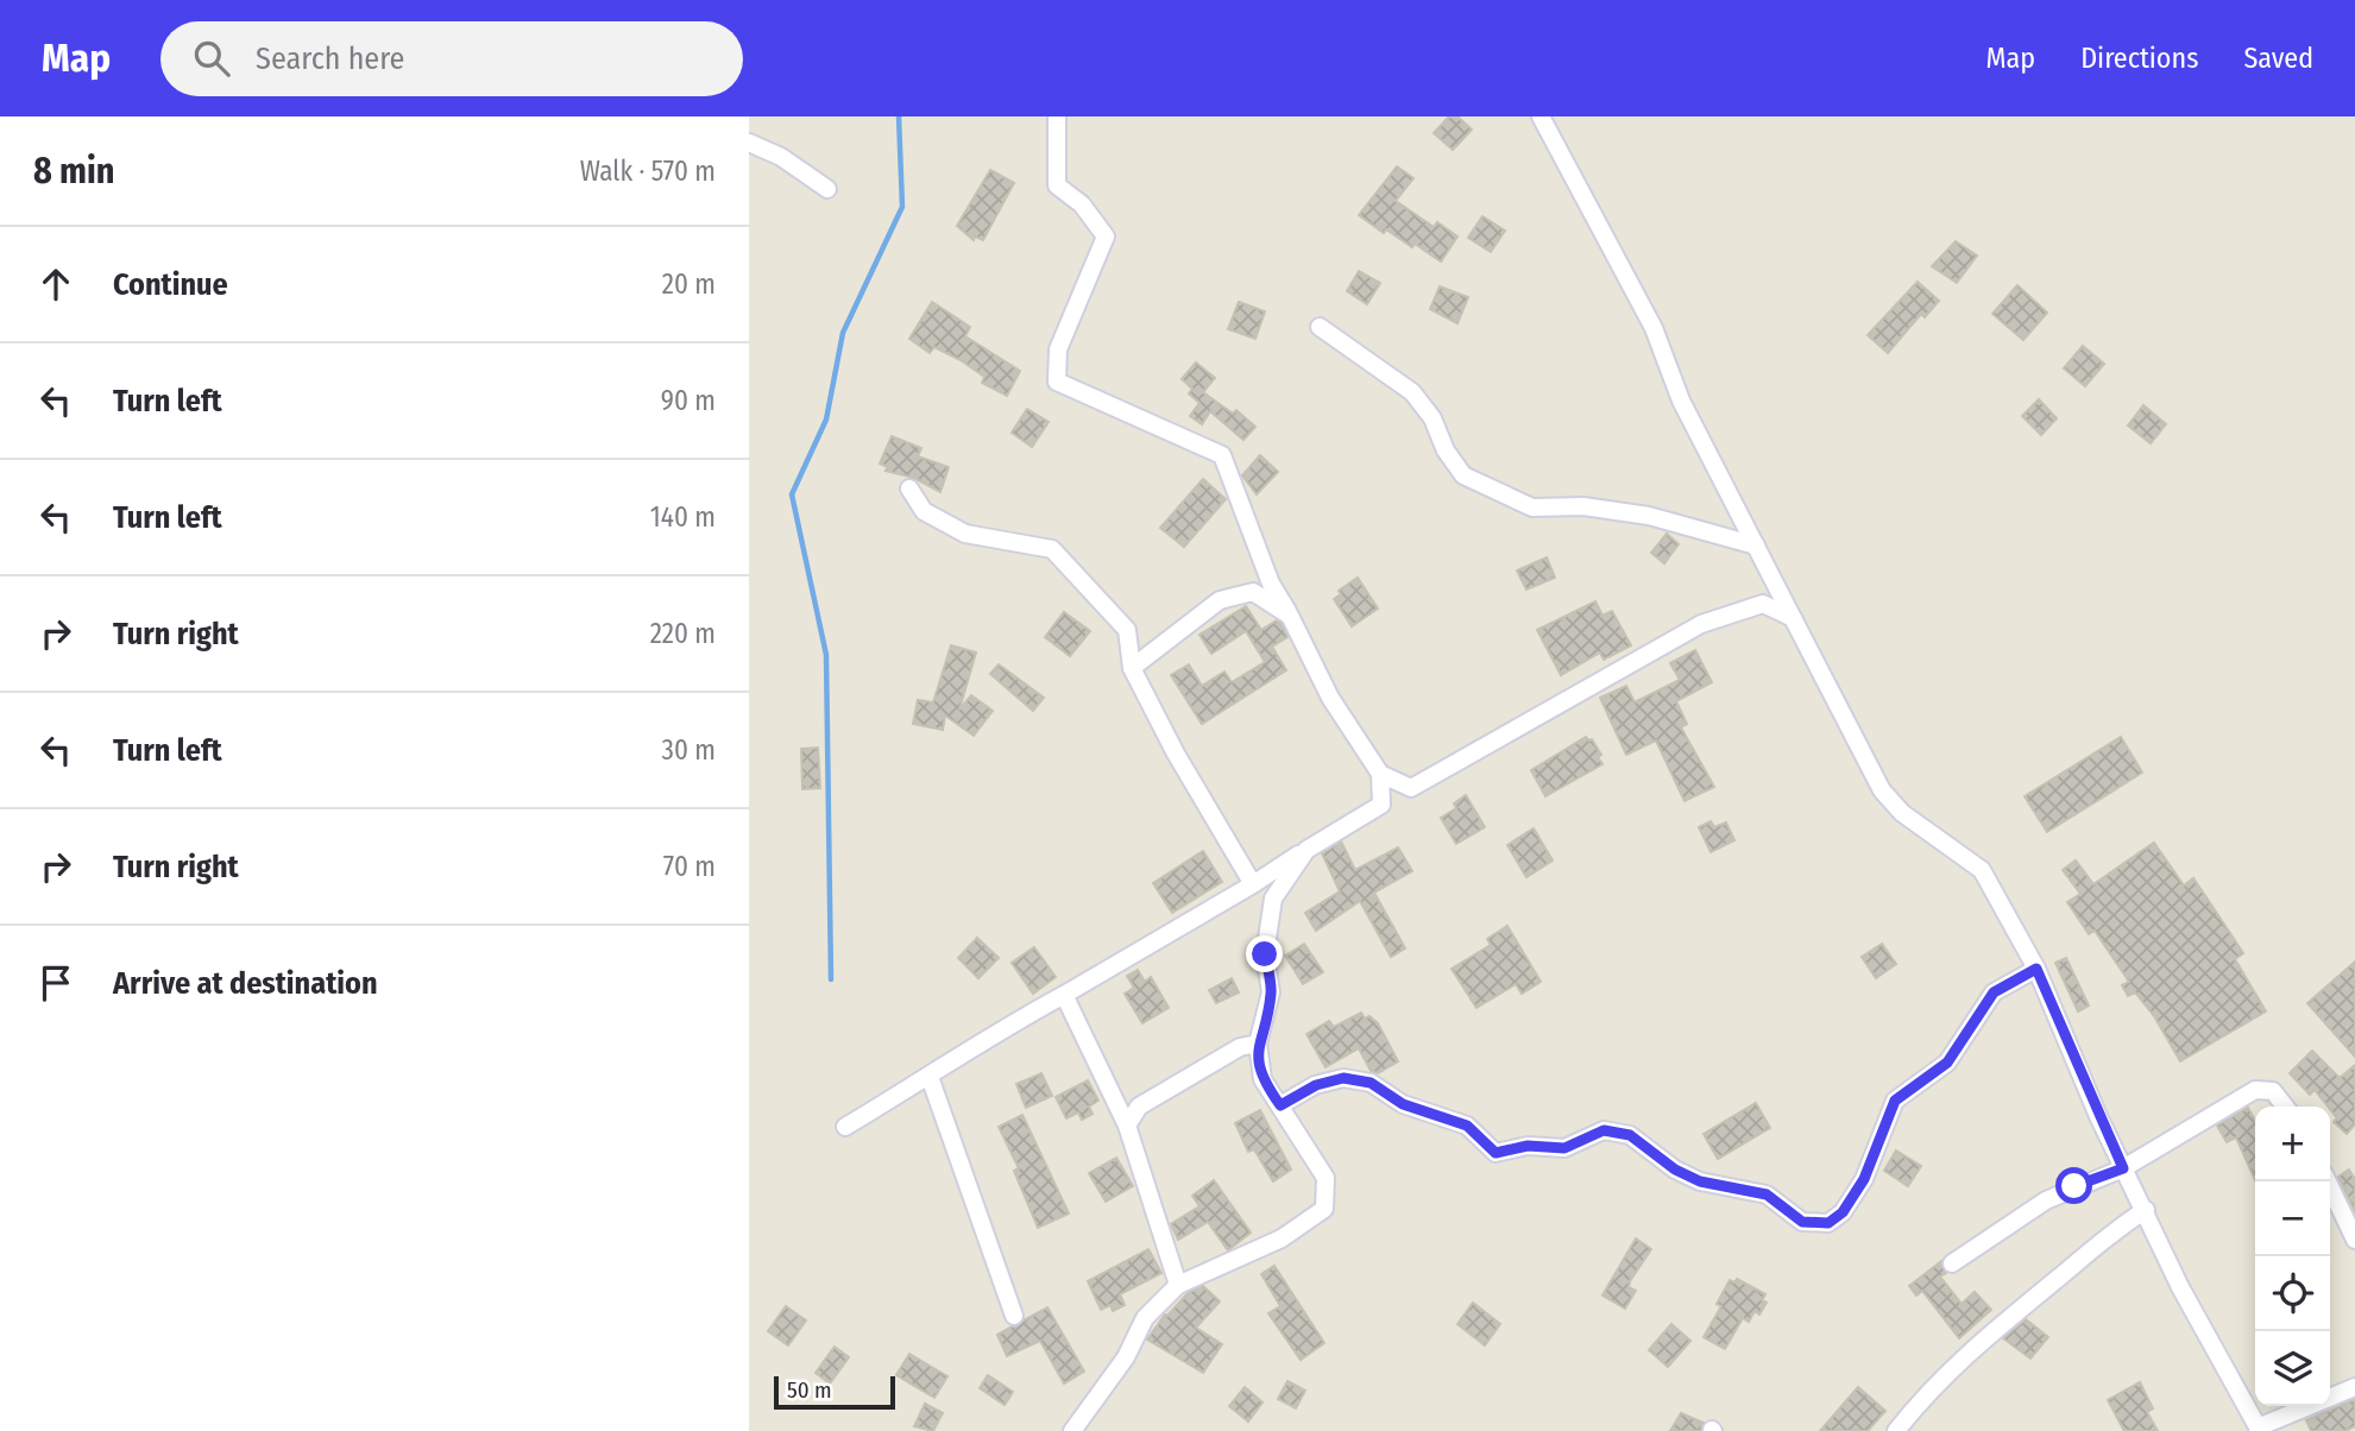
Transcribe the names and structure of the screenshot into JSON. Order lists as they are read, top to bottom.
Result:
{
  "scale_bar": "50 m",
  "page": {
    "header": "Map",
    "search": "Search here",
    "nav": ["Map", "Directions", "Saved"],
    "heading": ["8 min", "Walk · 570 m"],
    "list": [
      ["Continue", "20 m"],
      ["Turn left", "90 m"],
      ["Turn left", "140 m"],
      ["Turn right", "220 m"],
      ["Turn left", "30 m"],
      ["Turn right", "70 m"],
      "Arrive at destination"
    ],
    "map_buttons": ["+", "−"],
    "scale": "50 m"
  }
}
